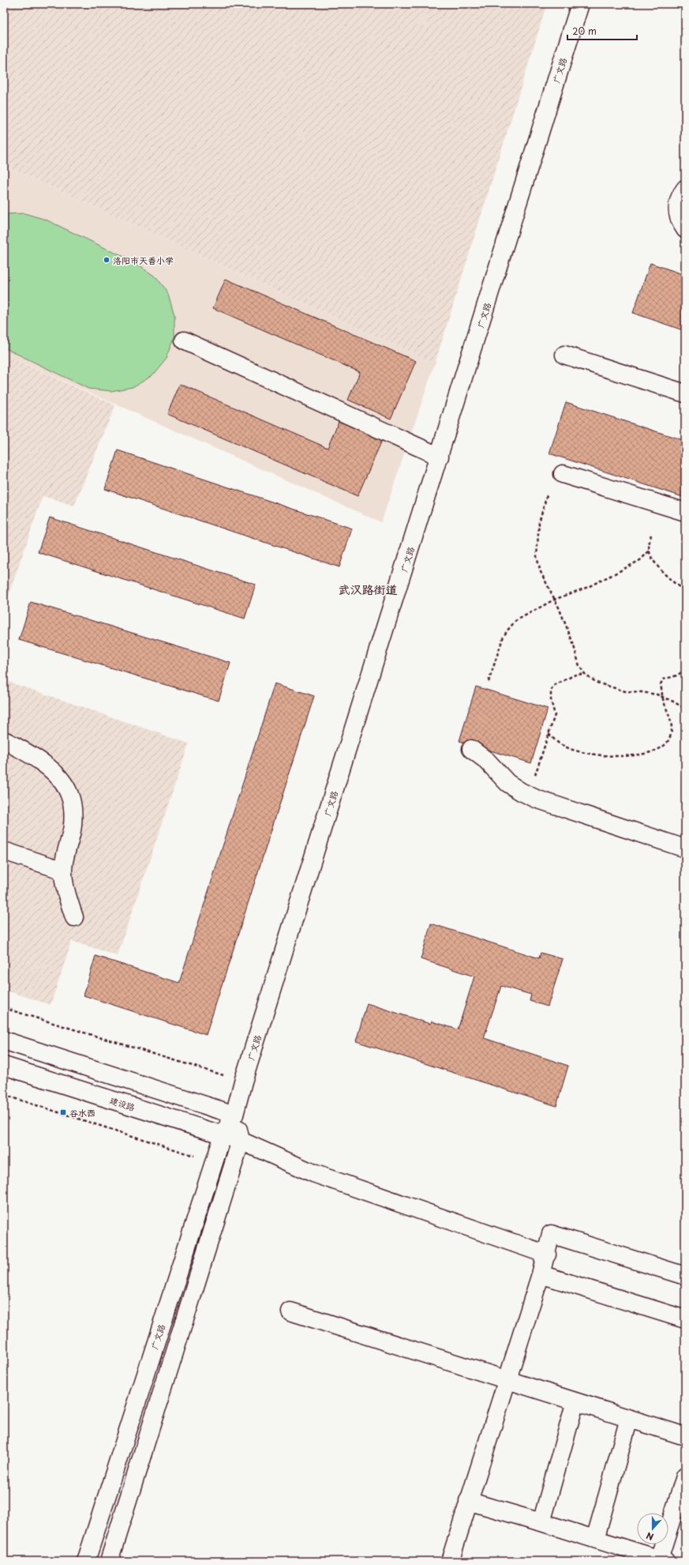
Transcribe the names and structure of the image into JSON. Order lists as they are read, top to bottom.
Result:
{
  "streets": {
    "street": ["广文路", "建设路"]
  },
  "crossings": [
    ["广文路", "建设路"]
  ],
  "districts": ["武汉路街道"],
  "places": {
    "other": ["洛阳市天香小学"],
    "transit": ["谷水西"]
  },
  "scale_bar": "20 m",
  "north": "bottom"
}
